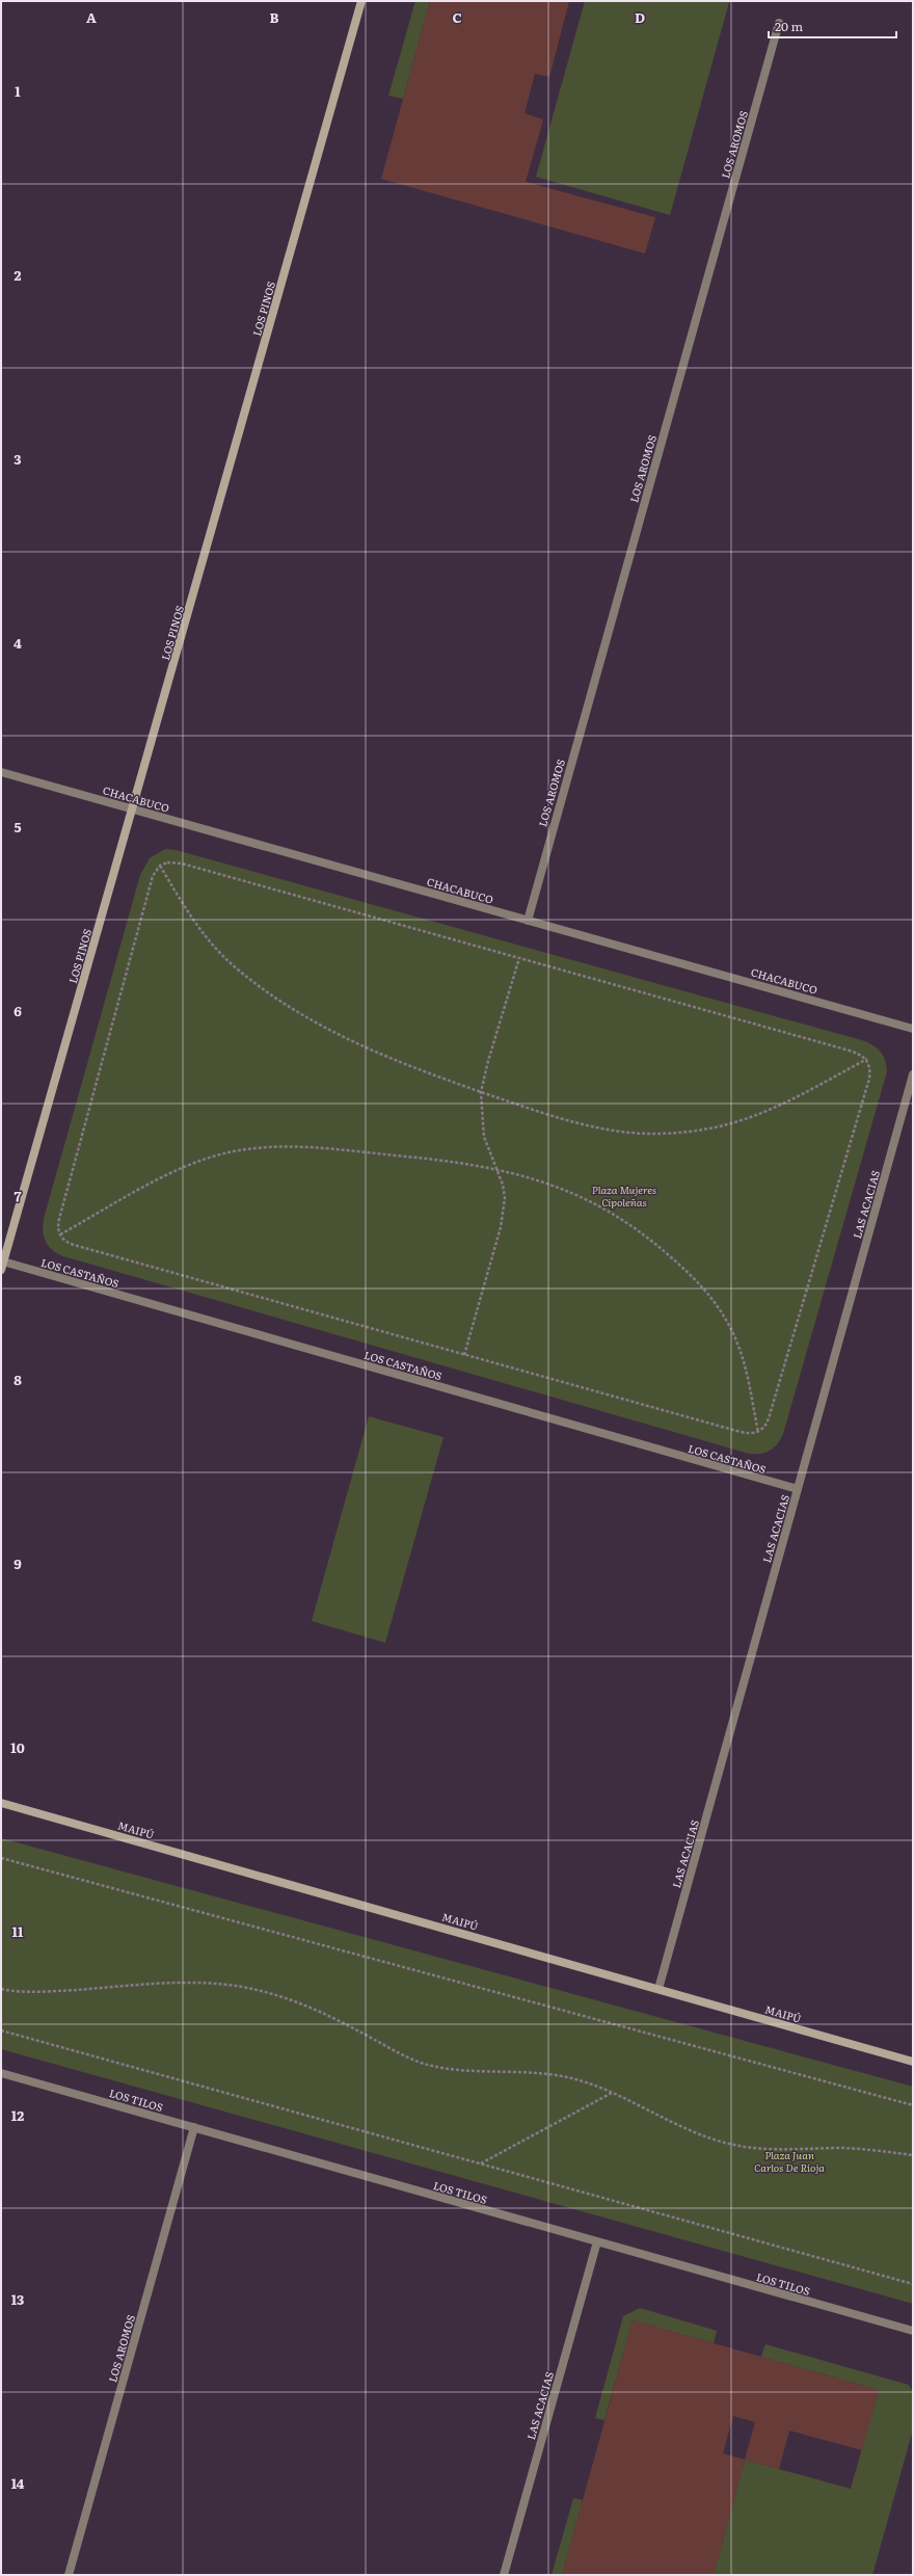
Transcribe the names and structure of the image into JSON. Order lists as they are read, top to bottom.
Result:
{
  "streets": {
    "street": [
      "LOS AROMOS",
      "LOS PINOS",
      "CHACABUCO",
      "LAS ACACIAS",
      "LOS CASTAÑOS",
      "MAIPÚ",
      "LOS TILOS"
    ]
  },
  "crossings": [
    ["LOS AROMOS", "CHACABUCO"],
    ["LOS AROMOS", "LOS TILOS"],
    ["LOS PINOS", "CHACABUCO"],
    ["LOS PINOS", "LOS CASTAÑOS"],
    ["LAS ACACIAS", "LOS CASTAÑOS"],
    ["LAS ACACIAS", "MAIPÚ"],
    ["LAS ACACIAS", "LOS TILOS"]
  ],
  "parks": ["Plaza Mujeres Cipoleñas", "Plaza Juan Carlos De Rioja"],
  "scale_bar": "20 m",
  "grid": {
    "columns": [
      "A",
      "B",
      "C",
      "D"
    ],
    "rows": [
      "1",
      "2",
      "3",
      "4",
      "5",
      "6",
      "7",
      "8",
      "9",
      "10",
      "11",
      "12",
      "13",
      "14"
    ]
  }
}
